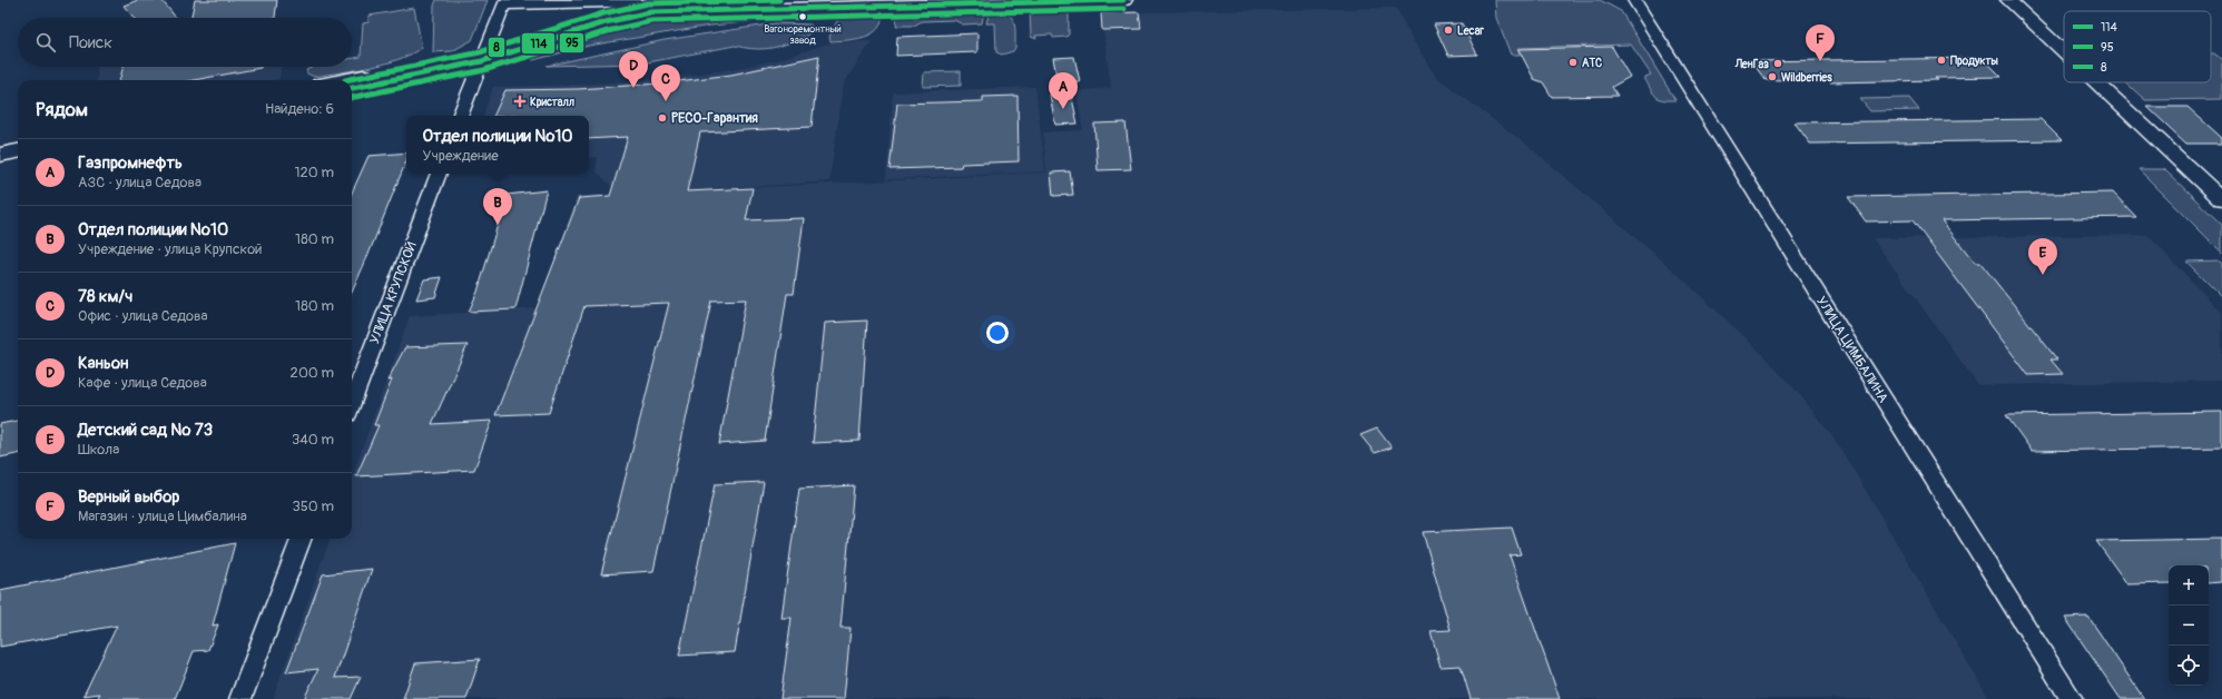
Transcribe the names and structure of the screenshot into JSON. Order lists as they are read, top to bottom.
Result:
{
  "streets": {
    "street": ["УЛИЦА КРУПСКОЙ", "УЛИЦА ЦИМБАЛИНА"]
  },
  "places": {
    "other": [
      "Вагоноремонтный завод",
      "Lecar",
      "Продукты",
      "АТС",
      "ЛенГаз",
      "Wildberries",
      "РЕСО-Гарантия"
    ],
    "health": ["Кристалл"]
  },
  "lines": ["transit line 114", "transit line 8", "transit line 95"],
  "legend": ["114", "95", "8"],
  "page": {
    "search": "Поиск",
    "pins": [
      "F",
      "D",
      "C",
      "A",
      "B",
      "E"
    ],
    "heading": ["Рядом", "Найдено: 6"],
    "popup": ["Отдел полиции №10", "Учреждение"],
    "list": [
      {
        "mark": "A",
        "name": "Газпромнефть",
        "note": "АЗС · улица Седова",
        "value": "120 m"
      },
      {
        "mark": "B",
        "name": "Отдел полиции №10",
        "note": "Учреждение · улица Крупской",
        "value": "180 m"
      },
      {
        "mark": "C",
        "name": "78 км/ч",
        "note": "Офис · улица Седова",
        "value": "180 m"
      },
      {
        "mark": "D",
        "name": "Каньон",
        "note": "Кафе · улица Седова",
        "value": "200 m"
      },
      {
        "mark": "E",
        "name": "Детский сад № 73",
        "note": "Школа",
        "value": "340 m"
      },
      {
        "mark": "F",
        "name": "Верный выбор",
        "note": "Магазин · улица Цимбалина",
        "value": "350 m"
      }
    ],
    "map_buttons": ["+", "−"]
  }
}
